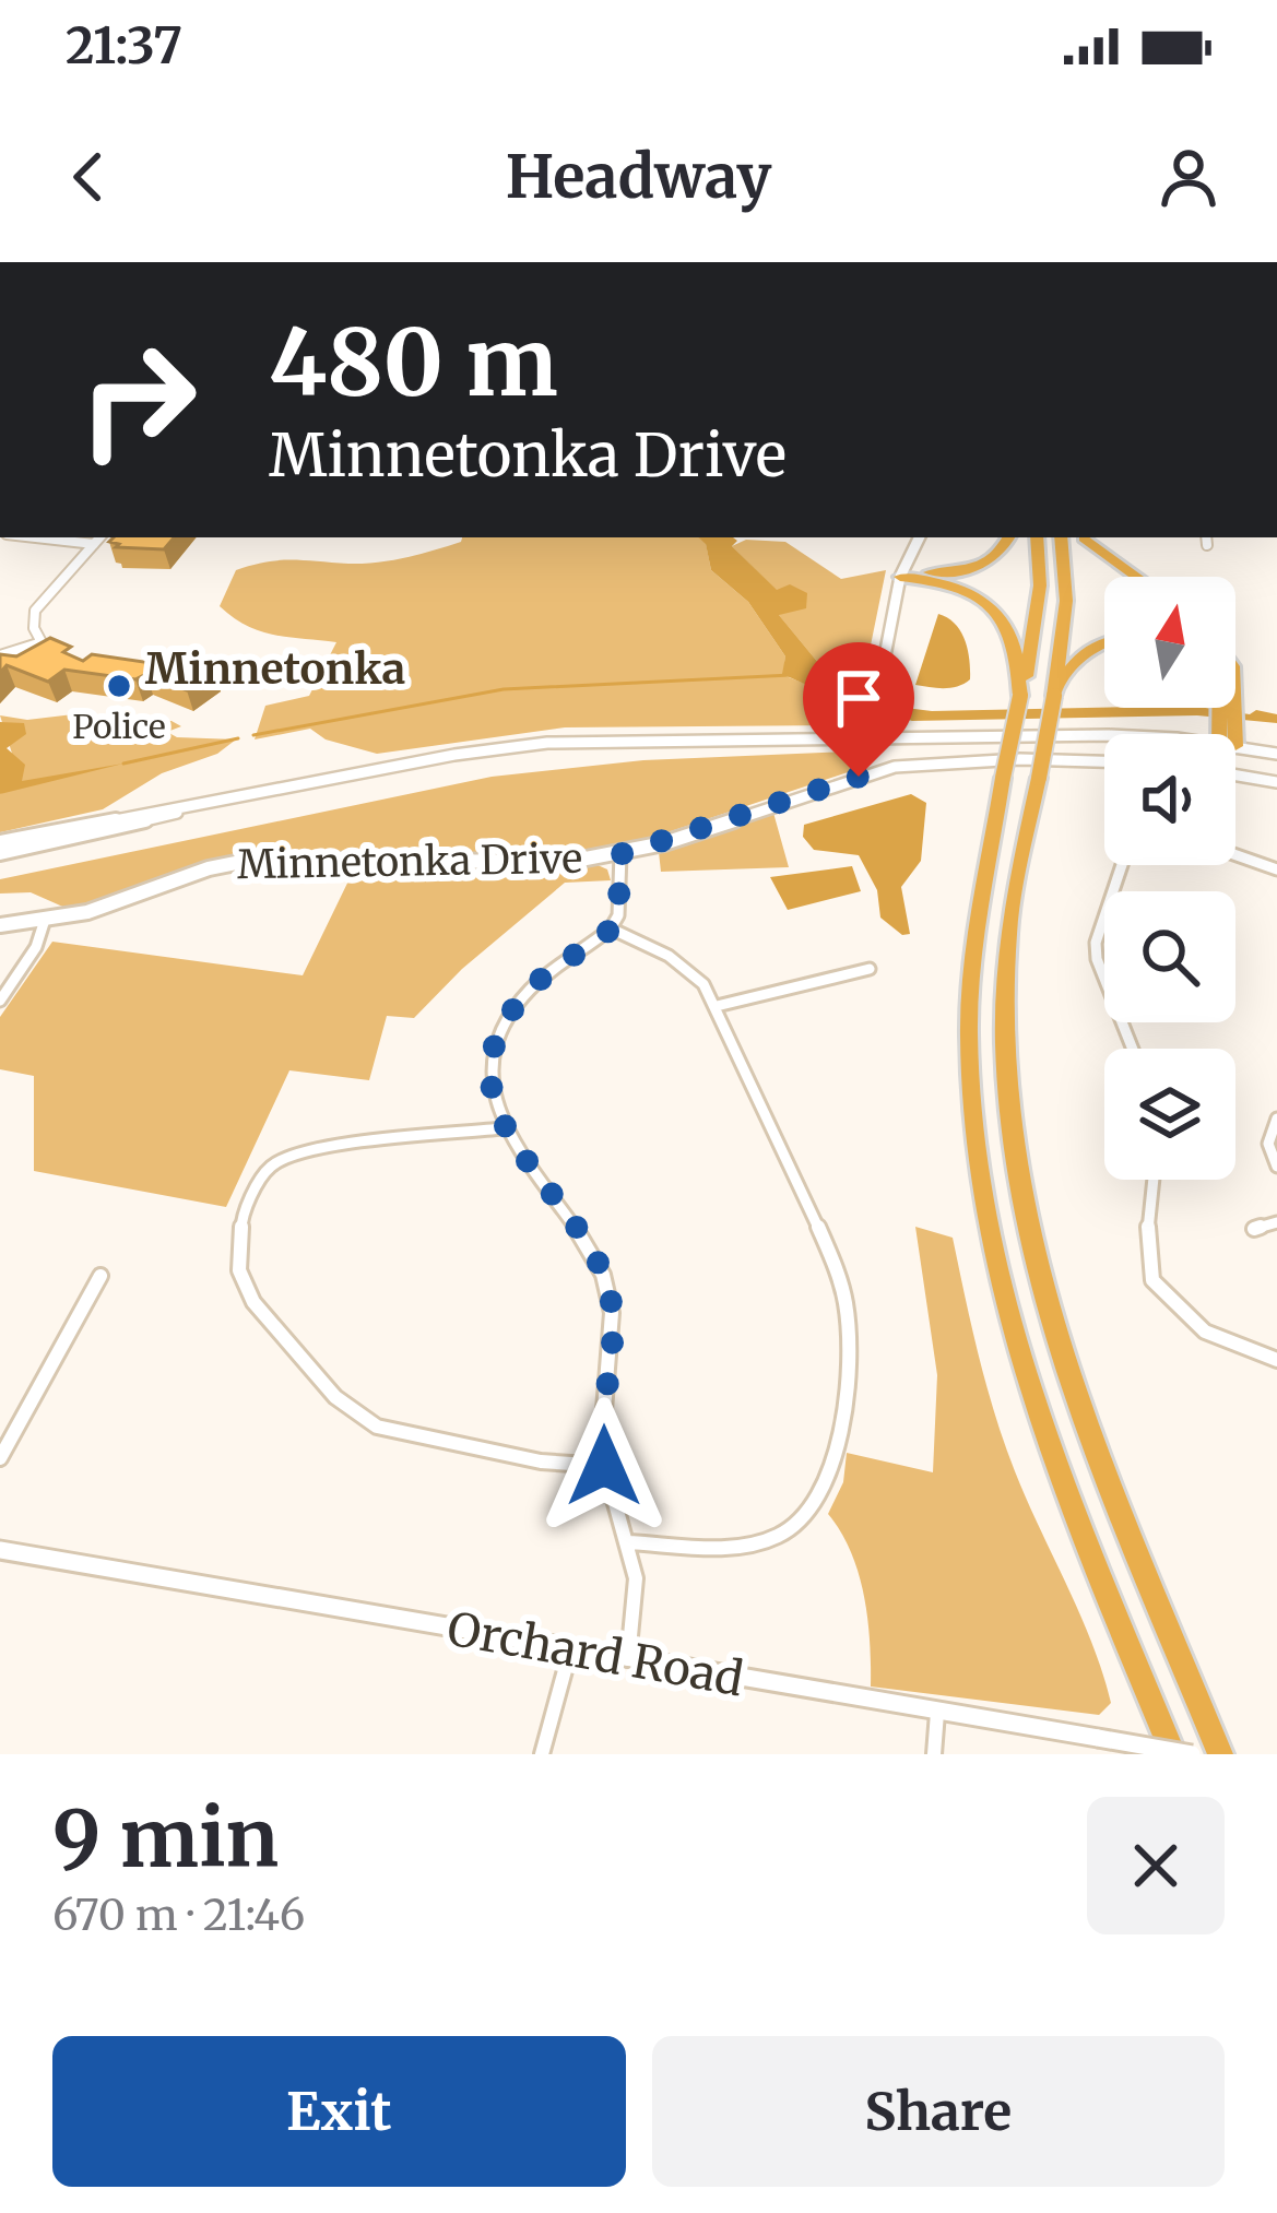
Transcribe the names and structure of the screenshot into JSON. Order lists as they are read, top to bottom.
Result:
{
  "streets": {
    "street": ["Minnetonka Drive", "Orchard Road"]
  },
  "districts": ["Minnetonka"],
  "places": ["Police"],
  "north": "top",
  "page": {
    "status": "21:37",
    "header": "Headway",
    "turn": ["480 m", "Minnetonka Drive"],
    "heading": ["9 min", "670 m · 21:46"],
    "buttons": ["Exit", "Share"]
  }
}
